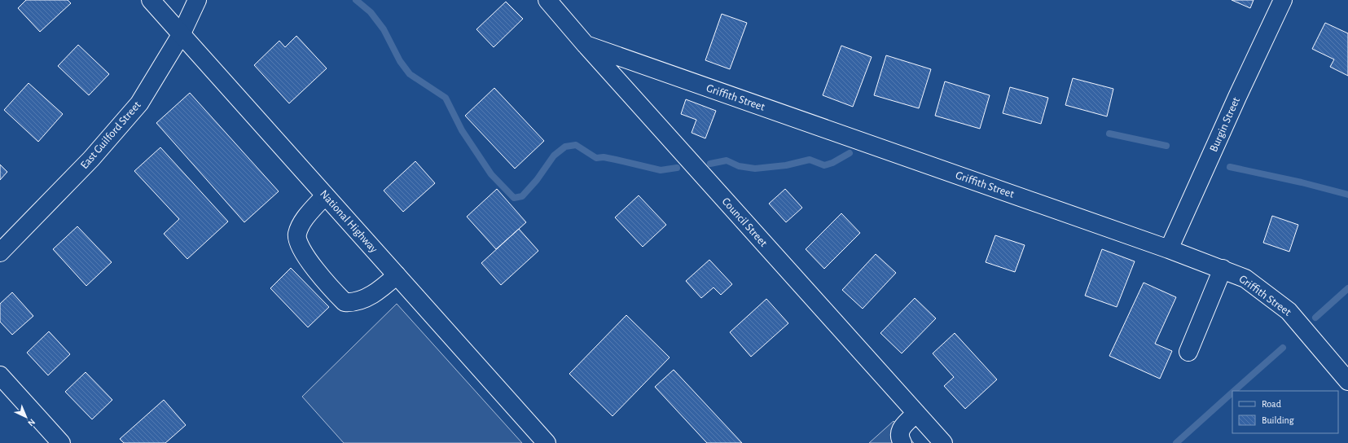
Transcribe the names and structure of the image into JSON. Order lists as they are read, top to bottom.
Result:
{
  "streets": {
    "street": [
      "Griffith Street",
      "Burgin Street",
      "East Guilford Street",
      "National Highway",
      "Council Street"
    ]
  },
  "crossings": [
    ["Griffith Street", "Burgin Street"],
    ["Griffith Street", "Council Street"],
    ["East Guilford Street", "National Highway"]
  ],
  "legend": ["Road", "Building"],
  "north": "bottom right"
}
